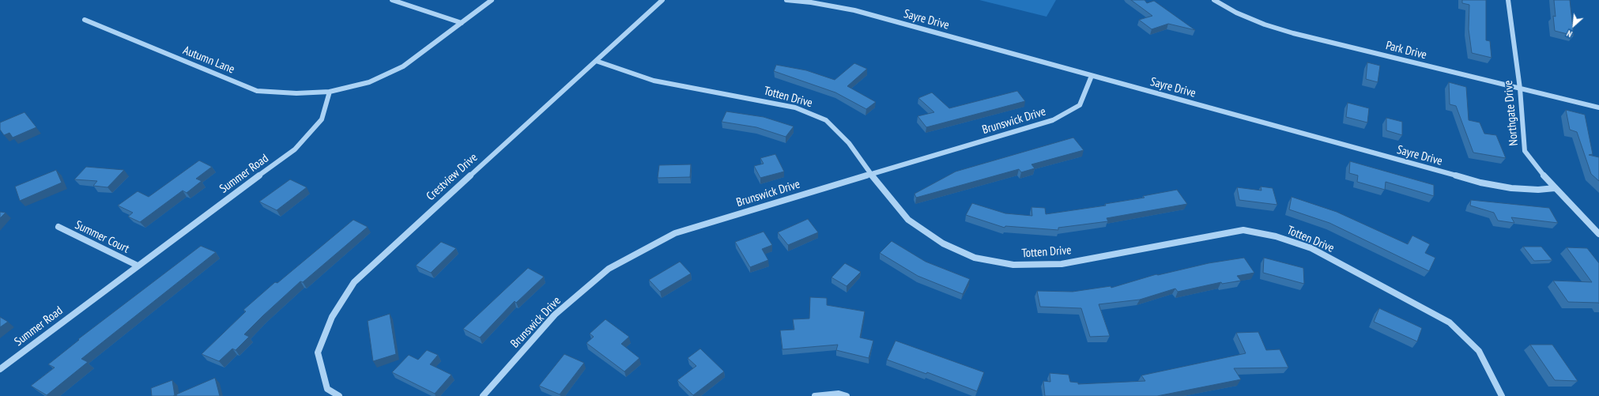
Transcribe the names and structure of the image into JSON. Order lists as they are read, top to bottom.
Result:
{
  "streets": {
    "street": [
      "Sayre Drive",
      "Park Drive",
      "Autumn Lane",
      "Totten Drive",
      "Northgate Drive",
      "Brunswick Drive",
      "Summer Road",
      "Crestview Drive",
      "Summer Court"
    ]
  },
  "crossings": [
    ["Sayre Drive", "Northgate Drive"],
    ["Sayre Drive", "Brunswick Drive"],
    ["Park Drive", "Northgate Drive"],
    ["Autumn Lane", "Summer Road"],
    ["Totten Drive", "Brunswick Drive"],
    ["Totten Drive", "Crestview Drive"],
    ["Summer Road", "Summer Court"]
  ],
  "north": "bottom left"
}
